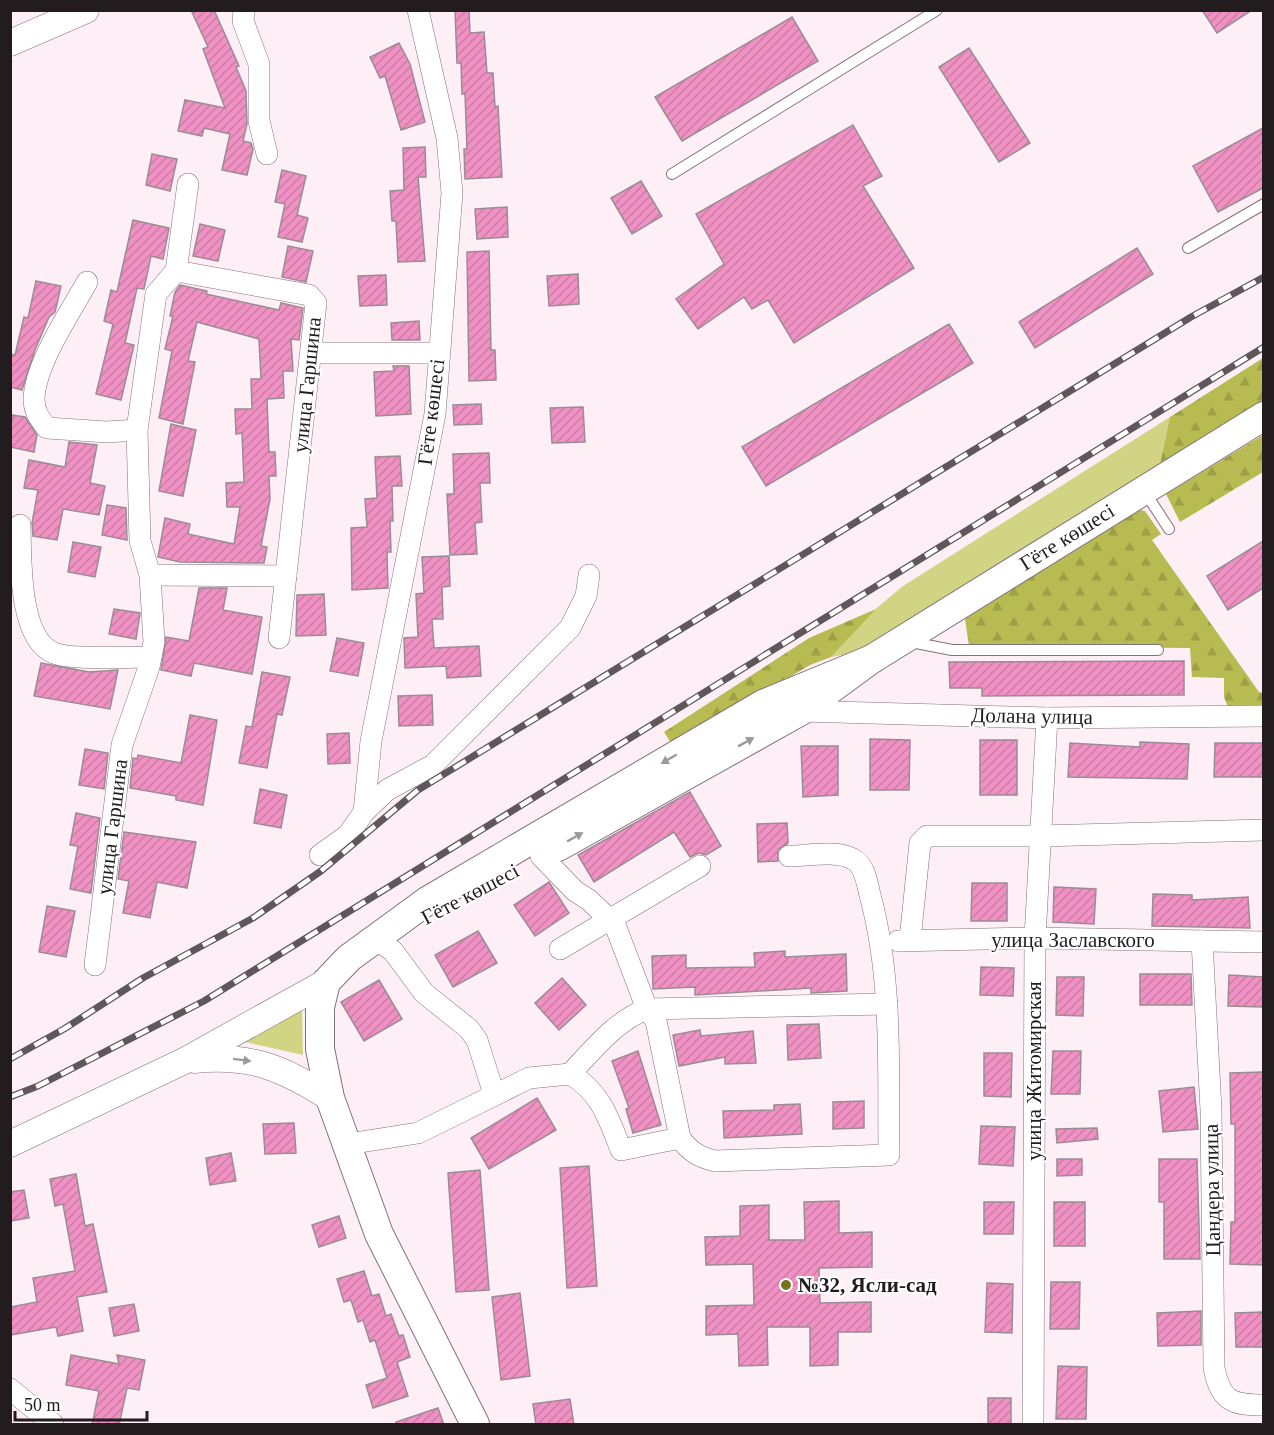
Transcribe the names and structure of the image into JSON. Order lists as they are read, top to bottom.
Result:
{
  "streets": {
    "main road": ["Гёте көшесі"],
    "street": [
      "улица Гаршина",
      "Долана улица",
      "улица Заславского",
      "улица Житомирская",
      "Цандера улица"
    ]
  },
  "crossings": [
    ["Гёте көшесі", "Долана улица"],
    ["Долана улица", "улица Житомирская"],
    ["улица Заславского", "улица Житомирская"],
    ["улица Заславского", "Цандера улица"]
  ],
  "places": ["№32, Ясли-сад"],
  "scale_bar": "50 m"
}
